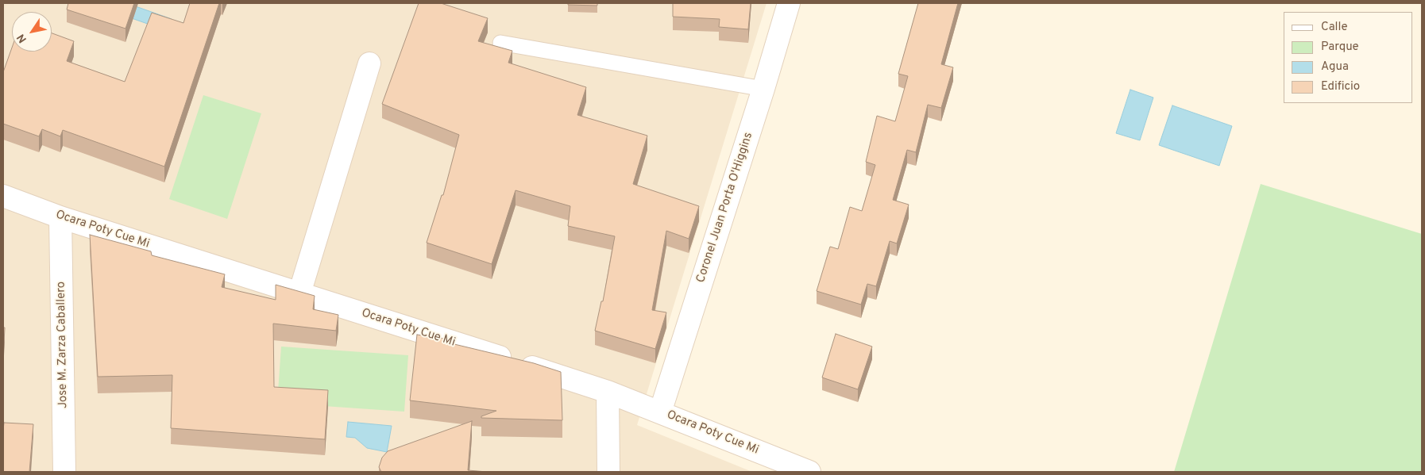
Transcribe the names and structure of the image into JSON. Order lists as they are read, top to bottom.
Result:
{
  "streets": {
    "street": ["Coronel Juan Porta O'Higgins", "Ocara Poty Cue Mi", "Jose M. Zarza Caballero"]
  },
  "crossings": [
    ["Coronel Juan Porta O'Higgins", "Ocara Poty Cue Mi"],
    ["Ocara Poty Cue Mi", "Jose M. Zarza Caballero"]
  ],
  "legend": [
    "Calle",
    "Parque",
    "Agua",
    "Edificio"
  ],
  "north": "bottom left"
}
